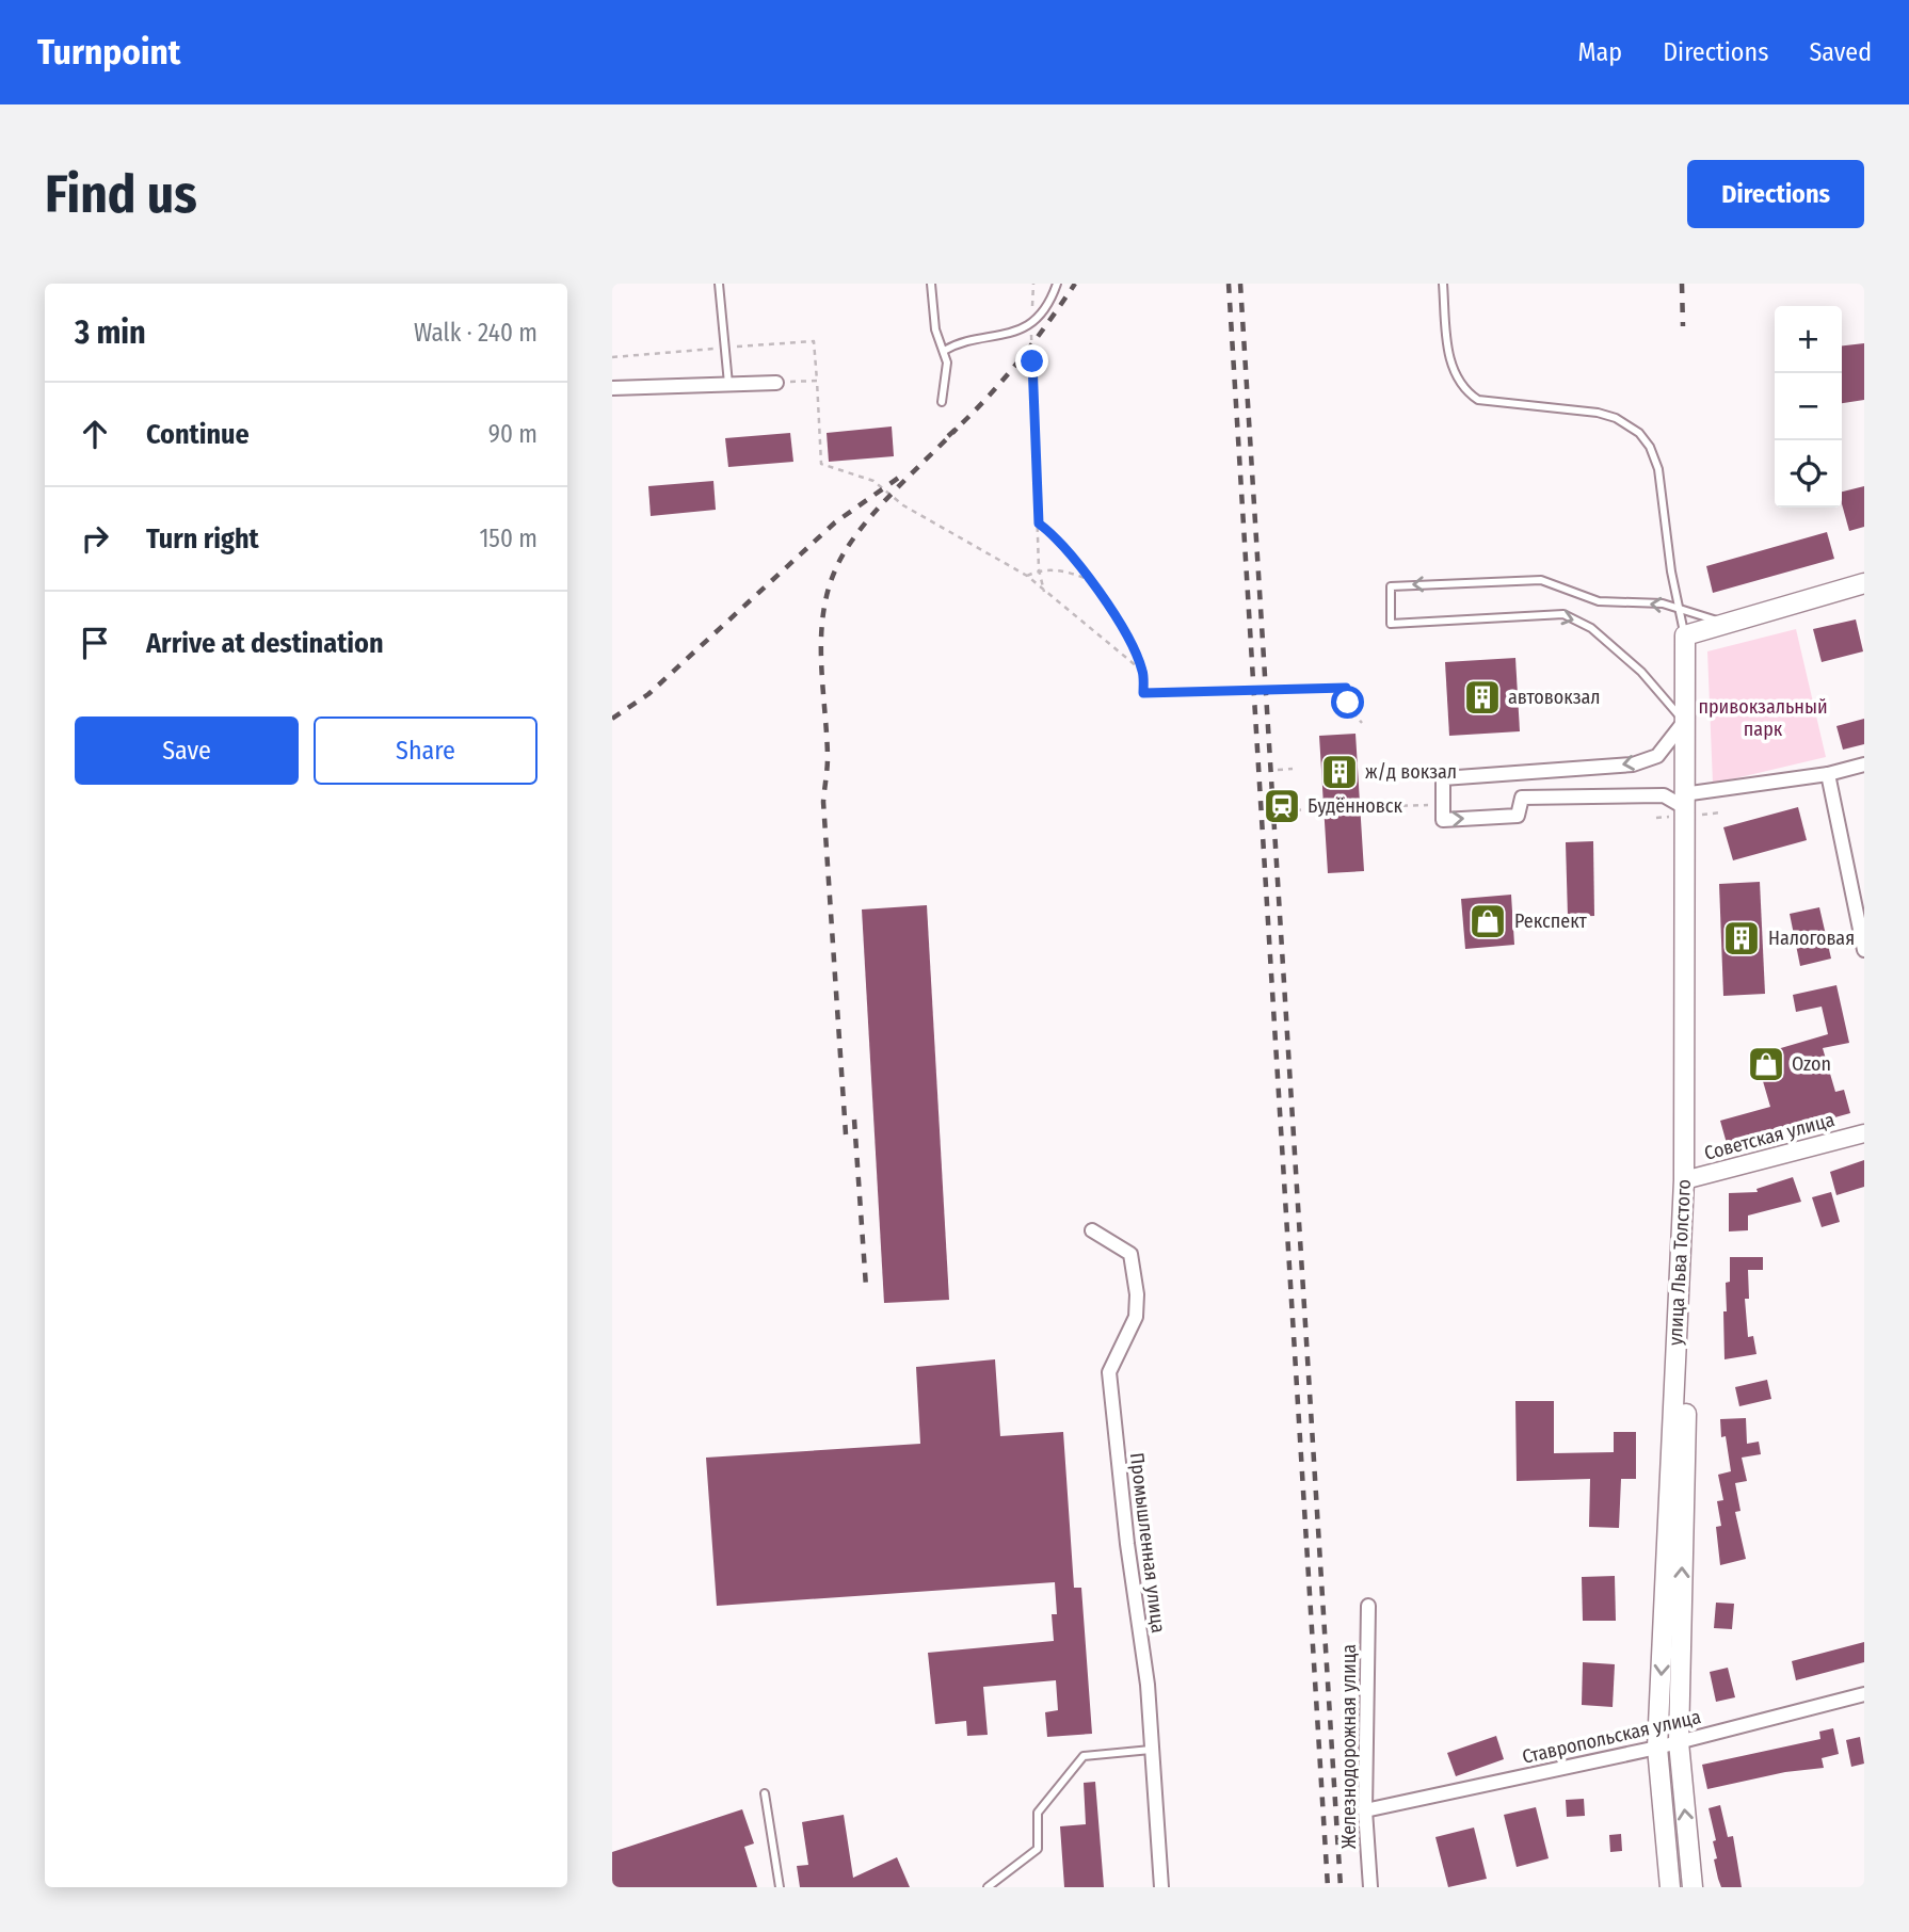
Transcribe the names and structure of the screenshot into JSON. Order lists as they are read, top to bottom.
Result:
{
  "streets": {
    "main road": ["улица Льва Толстого"],
    "street": [
      "Советская улица",
      "Промышленная улица",
      "Ставропольская улица",
      "Железнодорожная улица"
    ]
  },
  "crossings": [
    ["Советская улица", "улица Льва Толстого"],
    ["улица Льва Толстого", "Ставропольская улица"],
    ["Ставропольская улица", "Железнодорожная улица"]
  ],
  "parks": ["привокзальный парк"],
  "places": {
    "building": ["автовокзал", "ж/д вокзал", "Налоговая"],
    "station": ["Будённовск"],
    "shop": ["Рекспект", "Ozon"]
  },
  "page": {
    "header": "Turnpoint",
    "nav": ["Map", "Directions", "Saved"],
    "buttons": [
      "Directions",
      ["Save", "Share"]
    ],
    "title": "Find us",
    "heading": ["3 min", "Walk · 240 m"],
    "map_buttons": ["+", "−"],
    "list": [
      ["Continue", "90 m"],
      ["Turn right", "150 m"],
      "Arrive at destination"
    ]
  }
}
